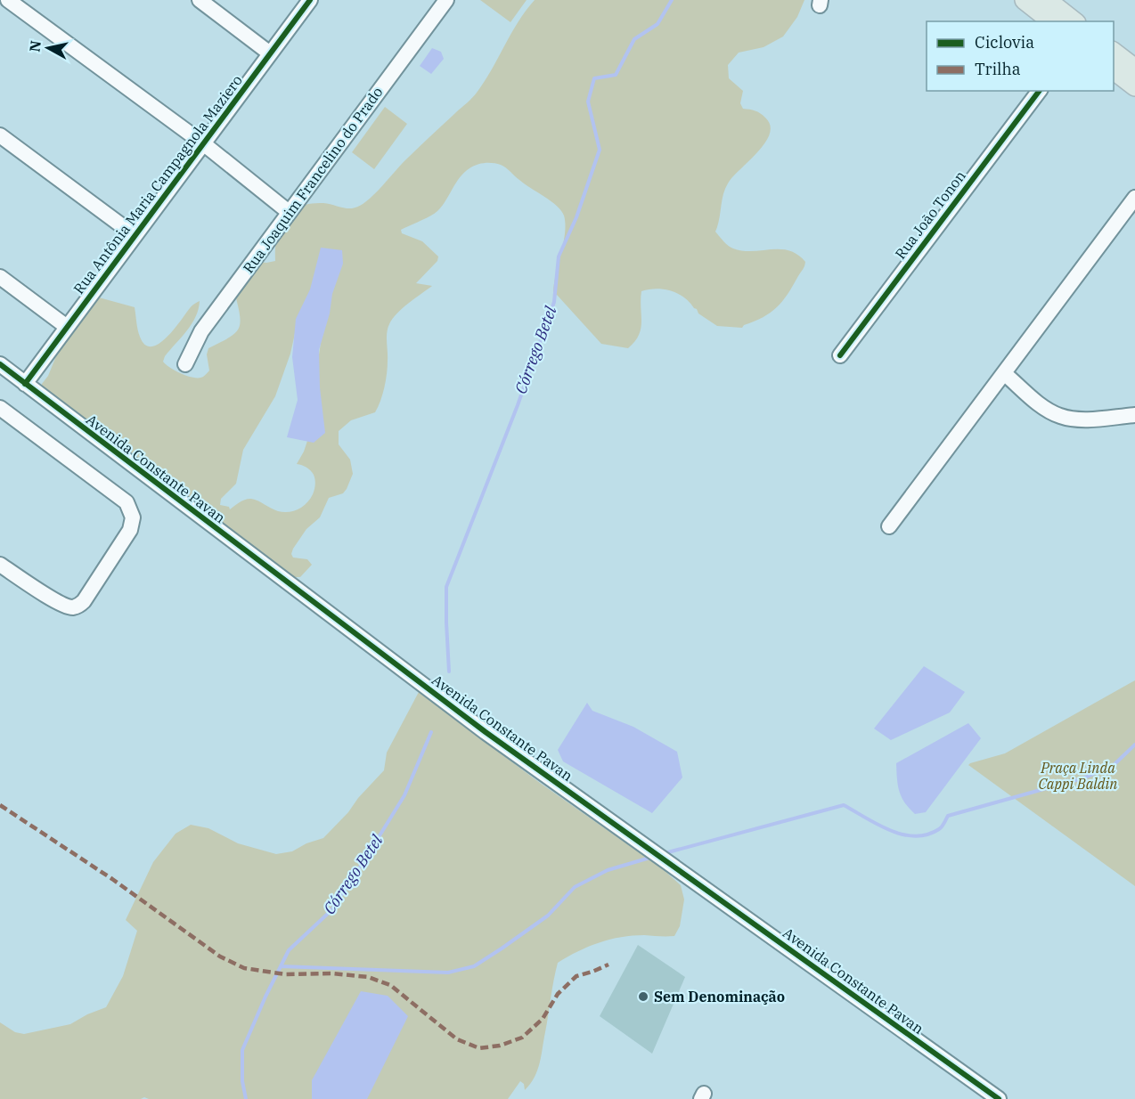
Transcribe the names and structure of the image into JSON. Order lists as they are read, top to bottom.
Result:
{
  "streets": {
    "street": [
      "Rua Joaquim Francelino do Prado",
      "Rua Antônia Maria Campagnola Maziero",
      "Rua João Tonon",
      "Avenida Constante Pavan"
    ]
  },
  "crossings": [
    ["Rua Antônia Maria Campagnola Maziero", "Avenida Constante Pavan"]
  ],
  "water": ["Córrego Betel"],
  "parks": ["Praça Linda Cappi Baldin"],
  "places": ["Sem Denominação"],
  "legend": ["Ciclovia", "Trilha"],
  "north": "left"
}
